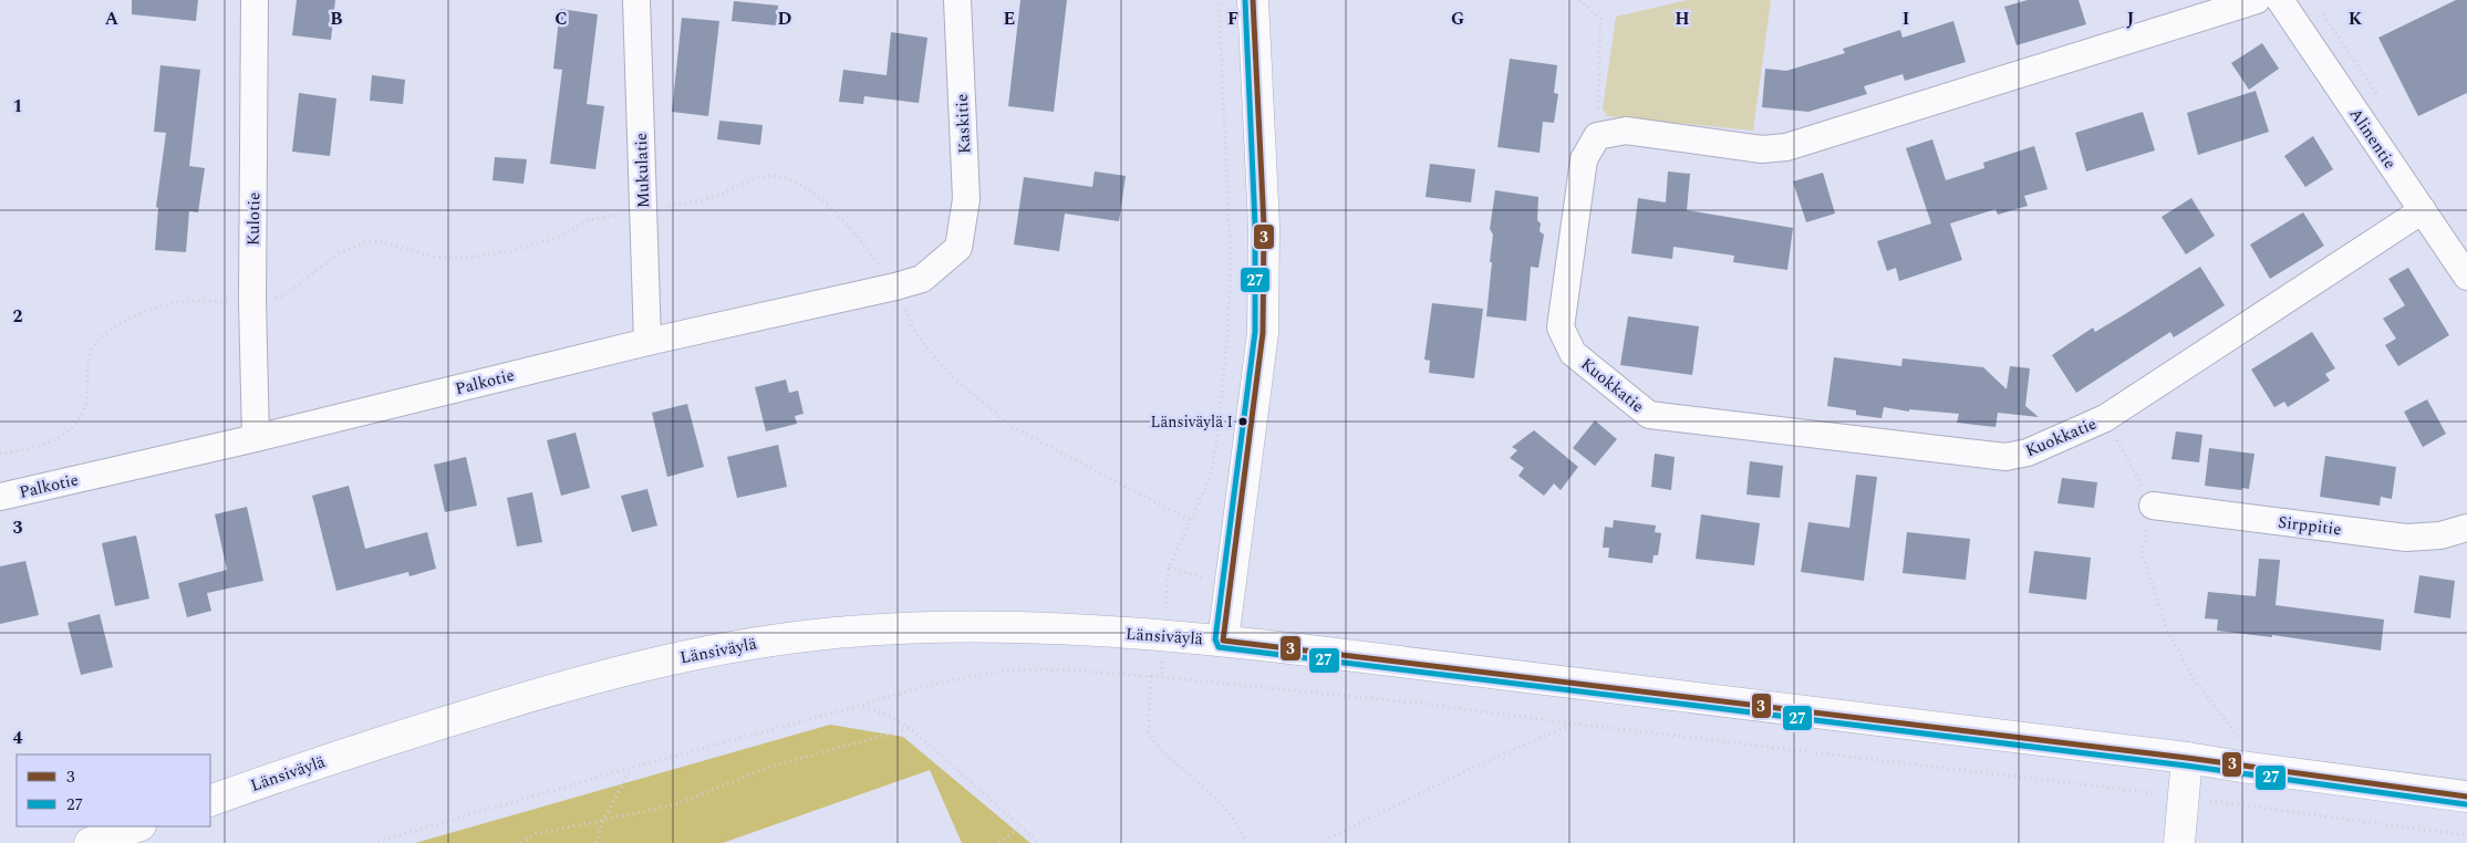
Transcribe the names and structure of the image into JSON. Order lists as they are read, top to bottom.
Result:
{
  "streets": {
    "main road": ["Länsiväylä"],
    "street": [
      "Kaskitie",
      "Alinentie",
      "Mukulatie",
      "Kulotie",
      "Palkotie",
      "Kuokkatie",
      "Sirppitie"
    ]
  },
  "crossings": [
    ["Kaskitie", "Palkotie"],
    ["Alinentie", "Kuokkatie"],
    ["Mukulatie", "Palkotie"],
    ["Kulotie", "Palkotie"]
  ],
  "places": ["Länsiväylä I"],
  "lines": ["transit line 3", "transit line 27"],
  "legend": ["3", "27"],
  "grid": {
    "columns": [
      "A",
      "B",
      "C",
      "D",
      "E",
      "F",
      "G",
      "H",
      "I",
      "J",
      "K"
    ],
    "rows": [
      "1",
      "2",
      "3",
      "4"
    ]
  }
}
